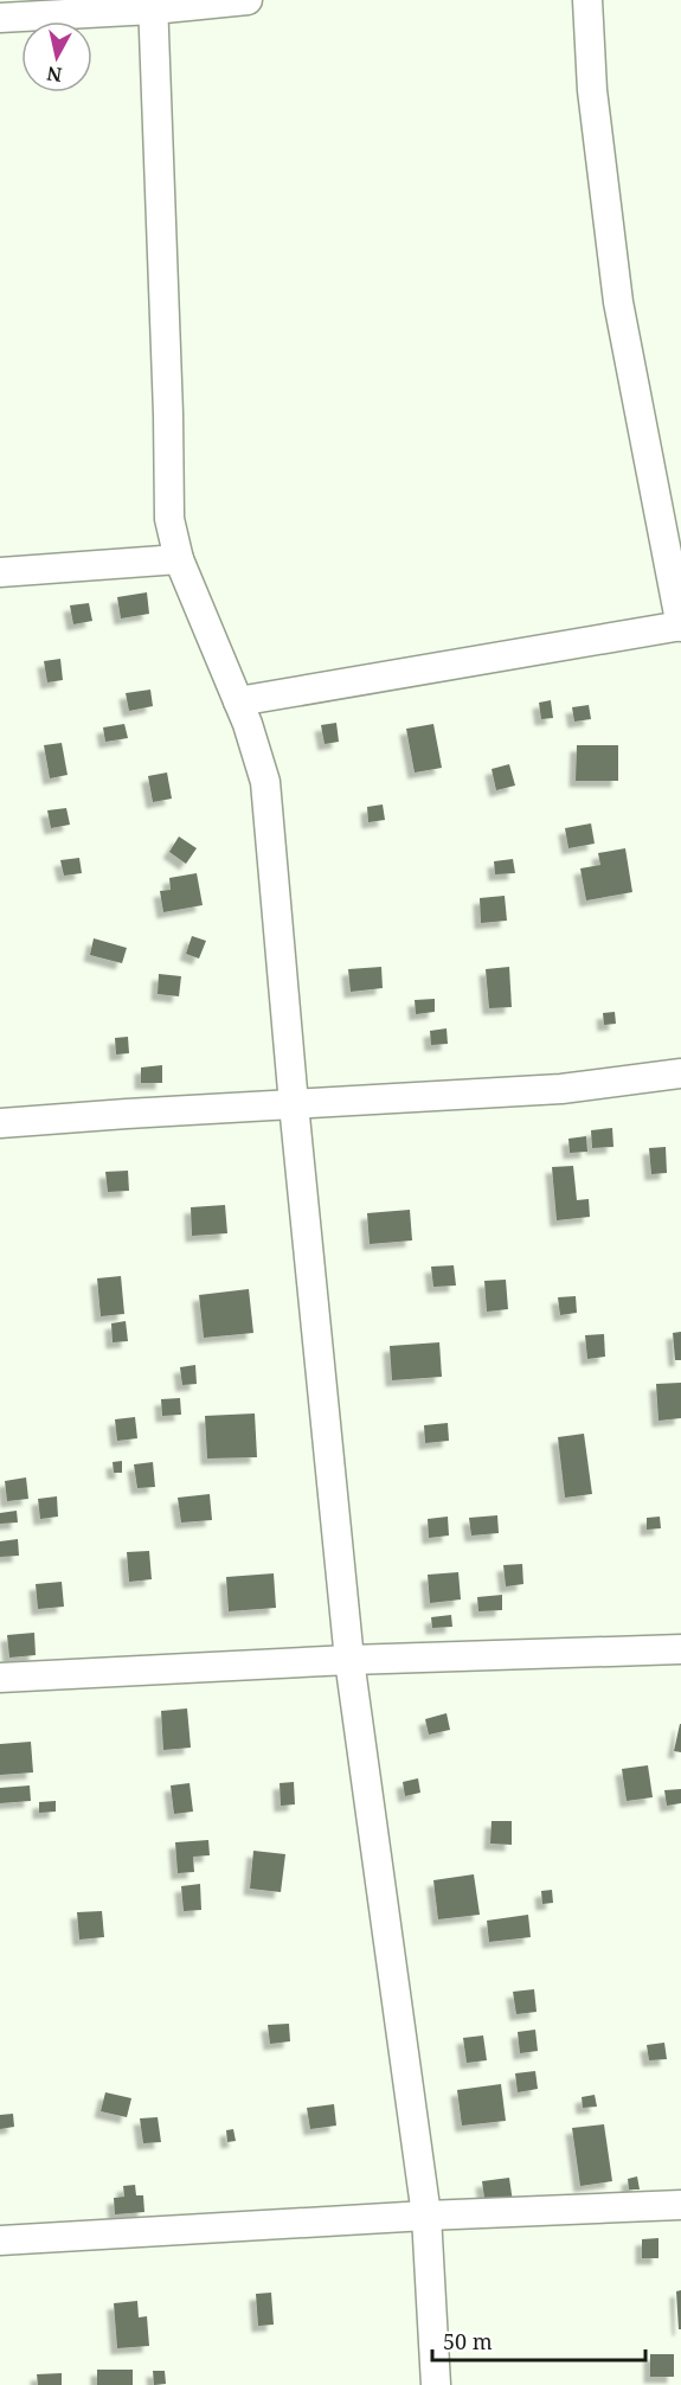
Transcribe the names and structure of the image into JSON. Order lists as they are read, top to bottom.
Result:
{
  "scale_bar": "50 m",
  "north": "bottom"
}
